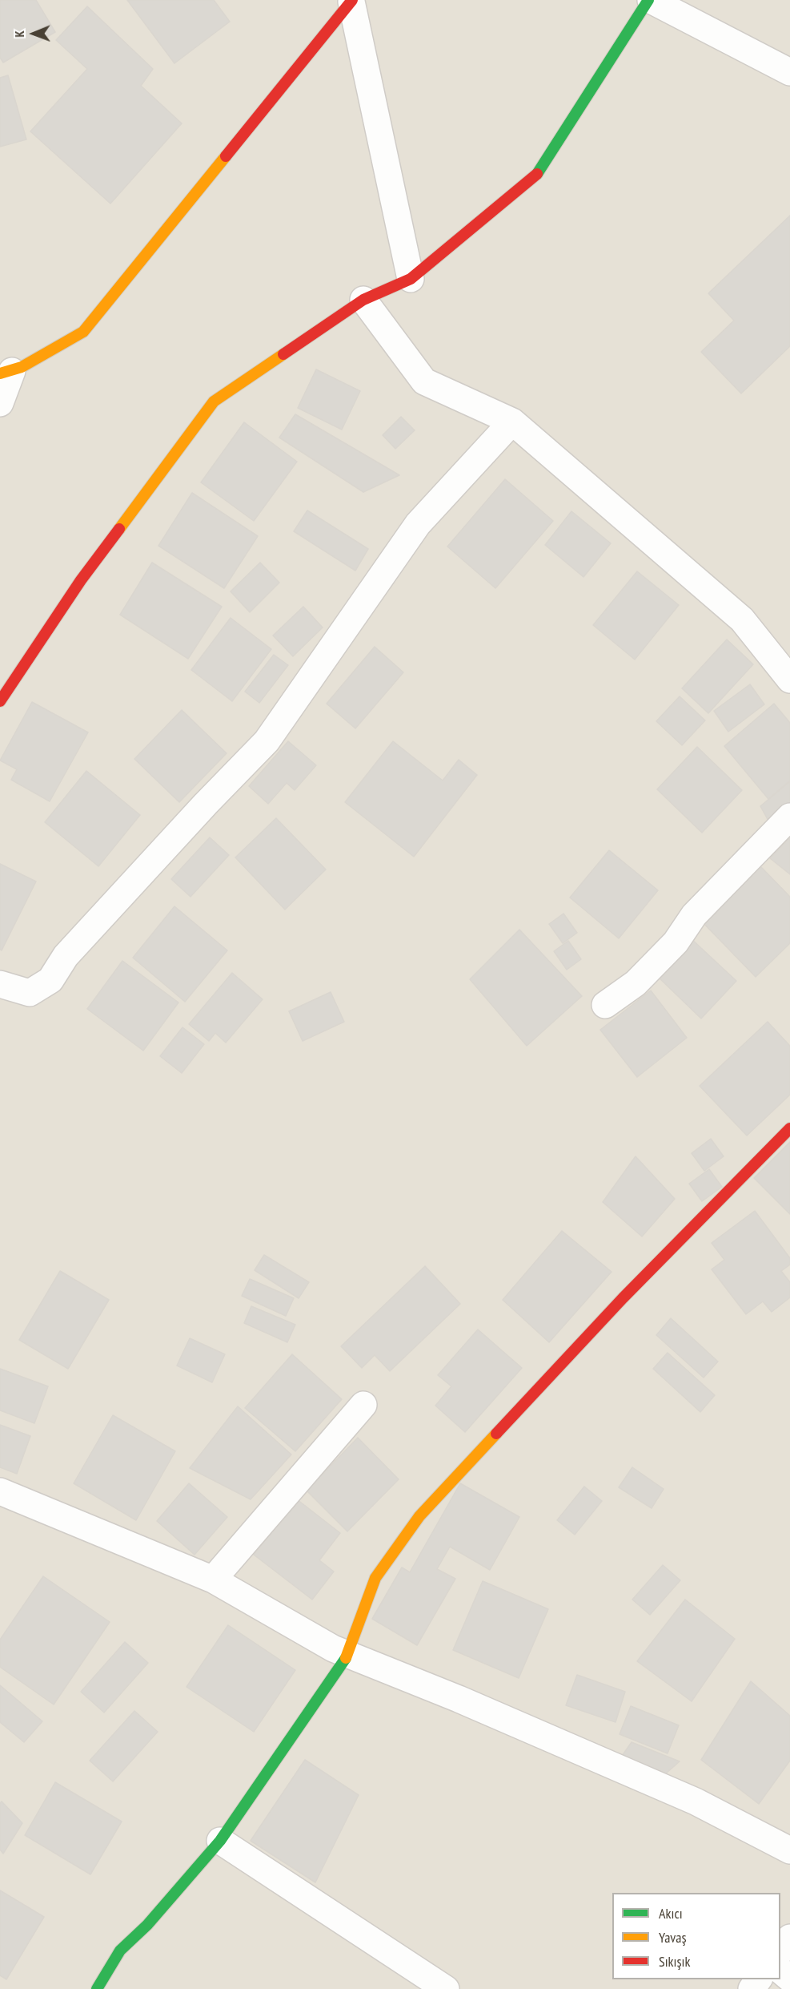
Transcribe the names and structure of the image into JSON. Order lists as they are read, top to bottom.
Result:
{
  "legend": ["Akıcı", "Yavaş", "Sıkışık"],
  "north": "left"
}
